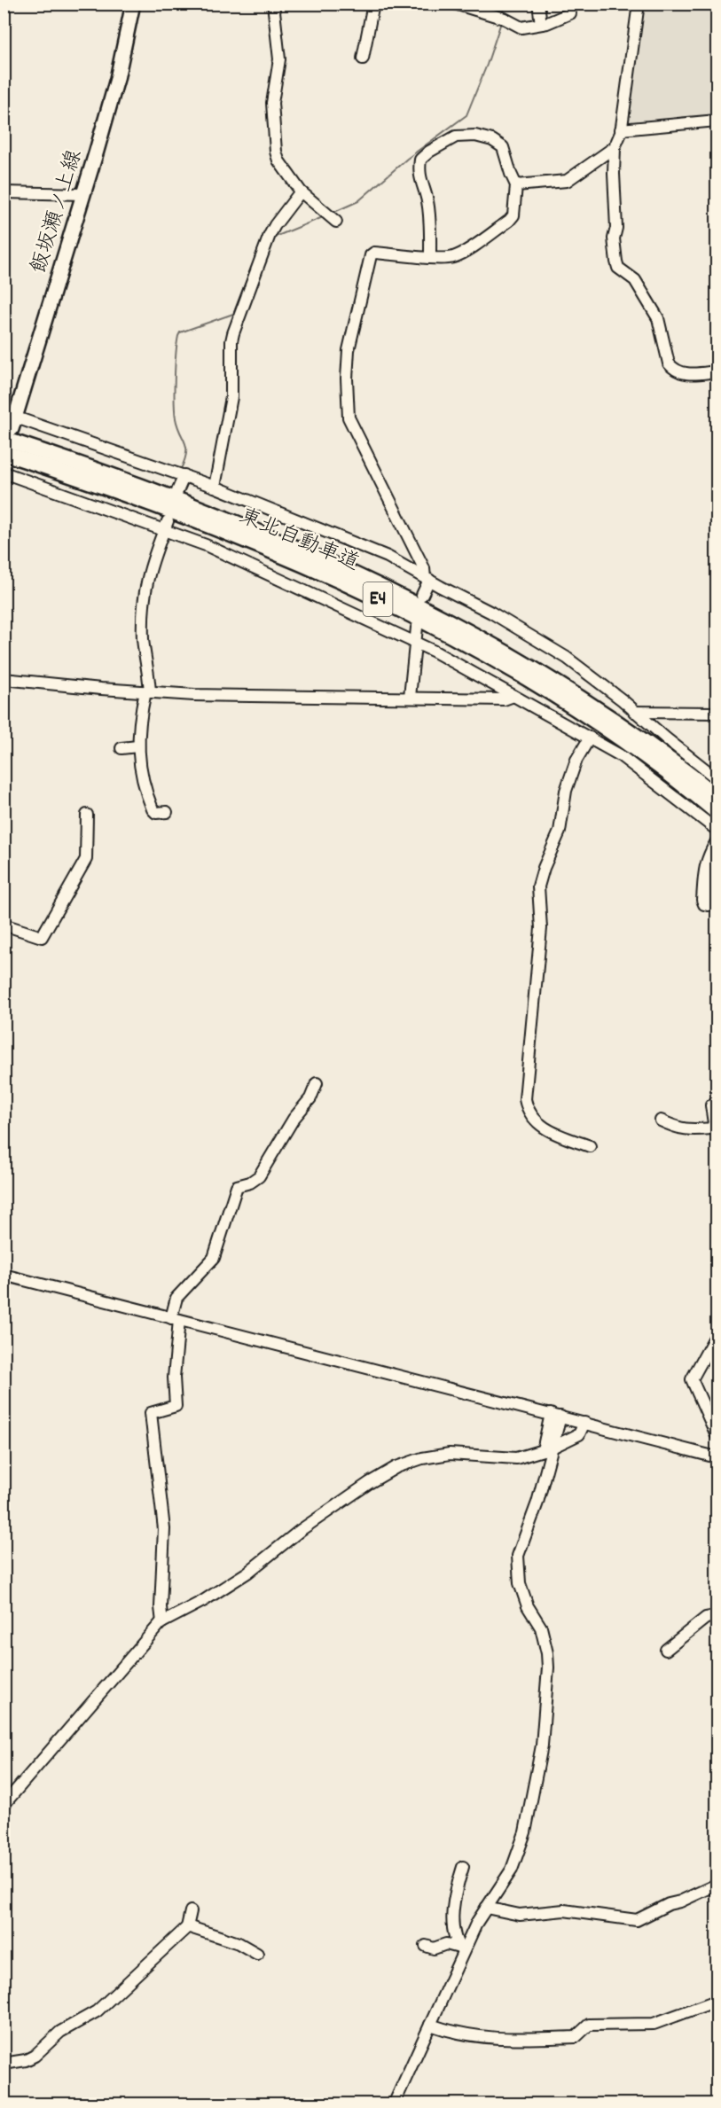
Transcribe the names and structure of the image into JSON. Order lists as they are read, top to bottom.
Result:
{
  "streets": {
    "highway": ["東北自動車道", "E4"],
    "main road": ["飯坂瀬ノ上線"]
  },
  "crossings": [
    ["飯坂瀬ノ上線", "東北自動車道"]
  ]
}
